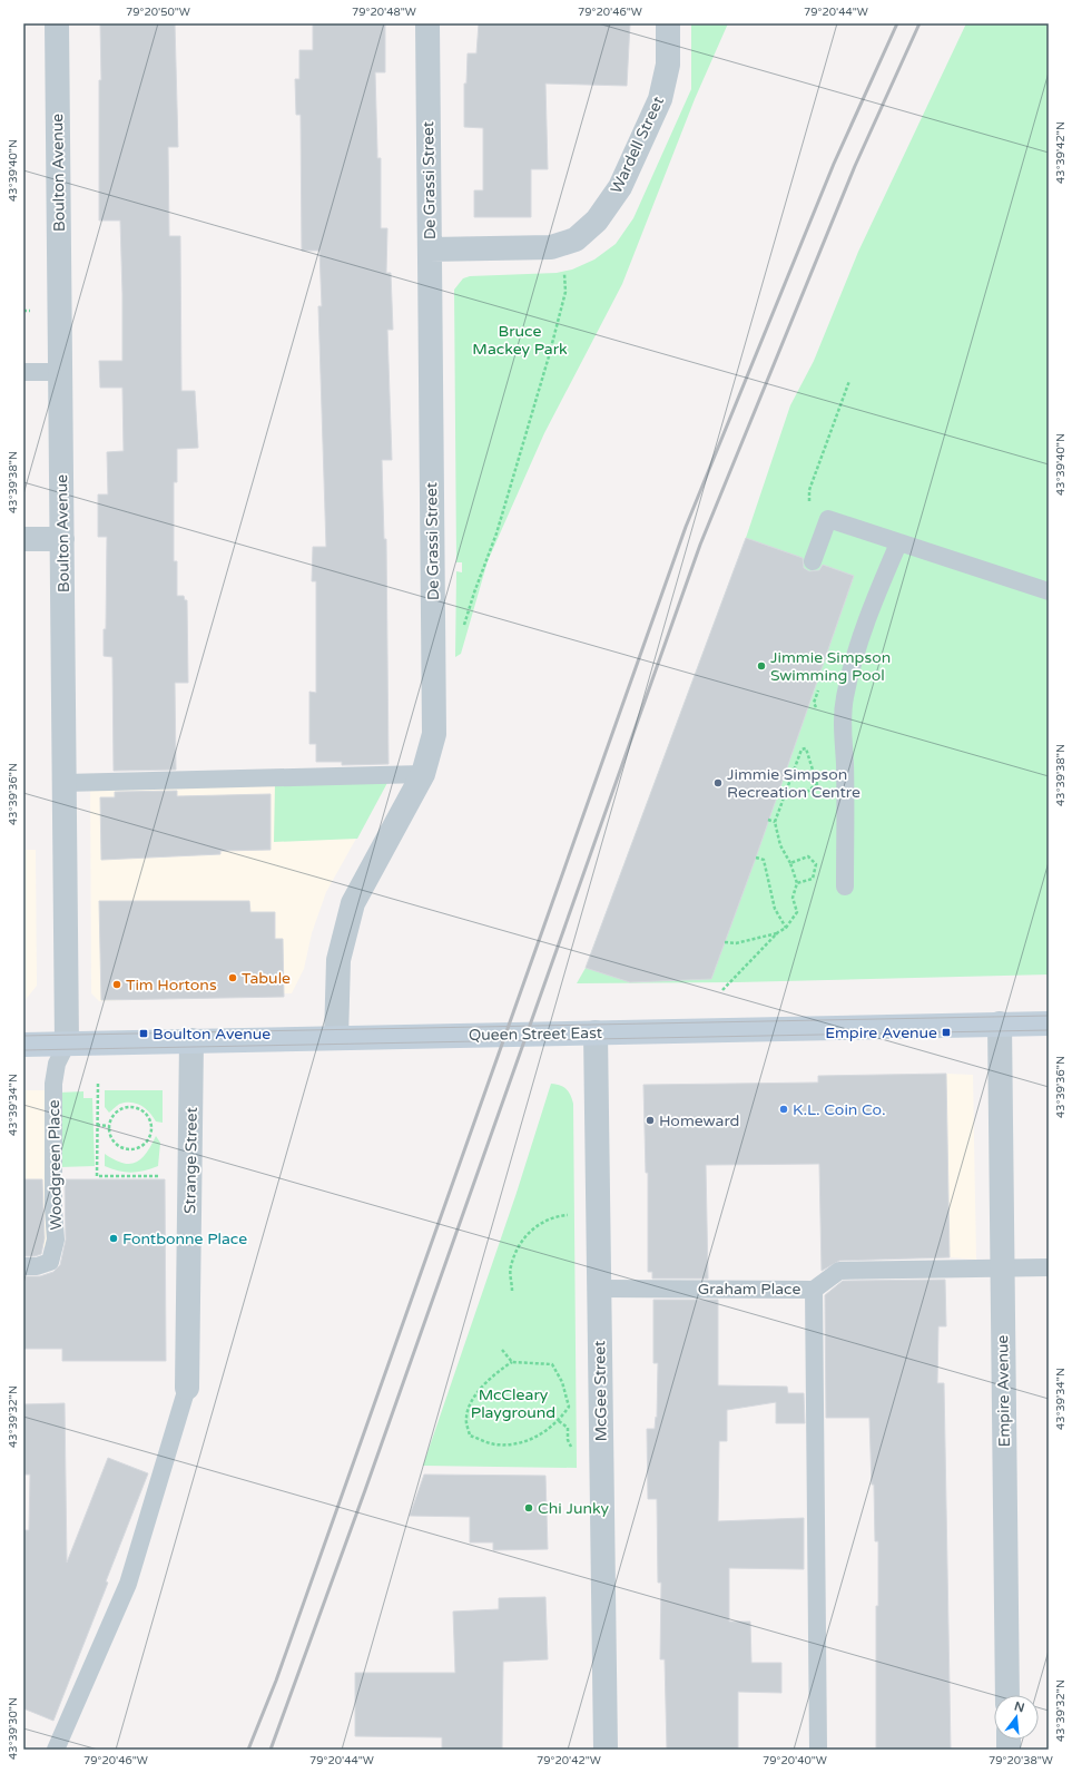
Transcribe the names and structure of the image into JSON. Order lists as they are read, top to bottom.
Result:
{
  "streets": {
    "main road": ["Queen Street East"],
    "street": [
      "Wardell Street",
      "Boulton Avenue",
      "De Grassi Street",
      "Strange Street",
      "McGee Street",
      "Empire Avenue"
    ],
    "lane": ["Woodgreen Place", "Graham Place"]
  },
  "crossings": [
    ["Wardell Street", "De Grassi Street"],
    ["Boulton Avenue", "Queen Street East"],
    ["Boulton Avenue", "Woodgreen Place"],
    ["De Grassi Street", "Queen Street East"],
    ["Queen Street East", "Strange Street"],
    ["Queen Street East", "Woodgreen Place"],
    ["Queen Street East", "McGee Street"],
    ["Queen Street East", "Empire Avenue"],
    ["Graham Place", "McGee Street"],
    ["Graham Place", "Empire Avenue"]
  ],
  "parks": ["Bruce Mackey Park", "McCleary Playground"],
  "places": {
    "other": [
      "Jimmie Simpson Swimming Pool",
      "Jimmie Simpson Recreation Centre",
      "Tabule",
      "Tim Hortons",
      "K.L. Coin Co.",
      "Homeward",
      "Fontbonne Place",
      "Chi Junky"
    ],
    "transit": ["Empire Avenue", "Boulton Avenue"]
  },
  "north": "top",
  "coordinates": [
    "79°20'50\"W",
    "79°20'48\"W",
    "79°20'46\"W",
    "79°20'44\"W",
    "43°39'42\"N",
    "43°39'40\"N",
    "43°39'38\"N",
    "43°39'36\"N",
    "43°39'34\"N",
    "43°39'32\"N",
    "43°39'30\"N",
    "79°20'42\"W",
    "79°20'40\"W",
    "79°20'38\"W"
  ]
}
